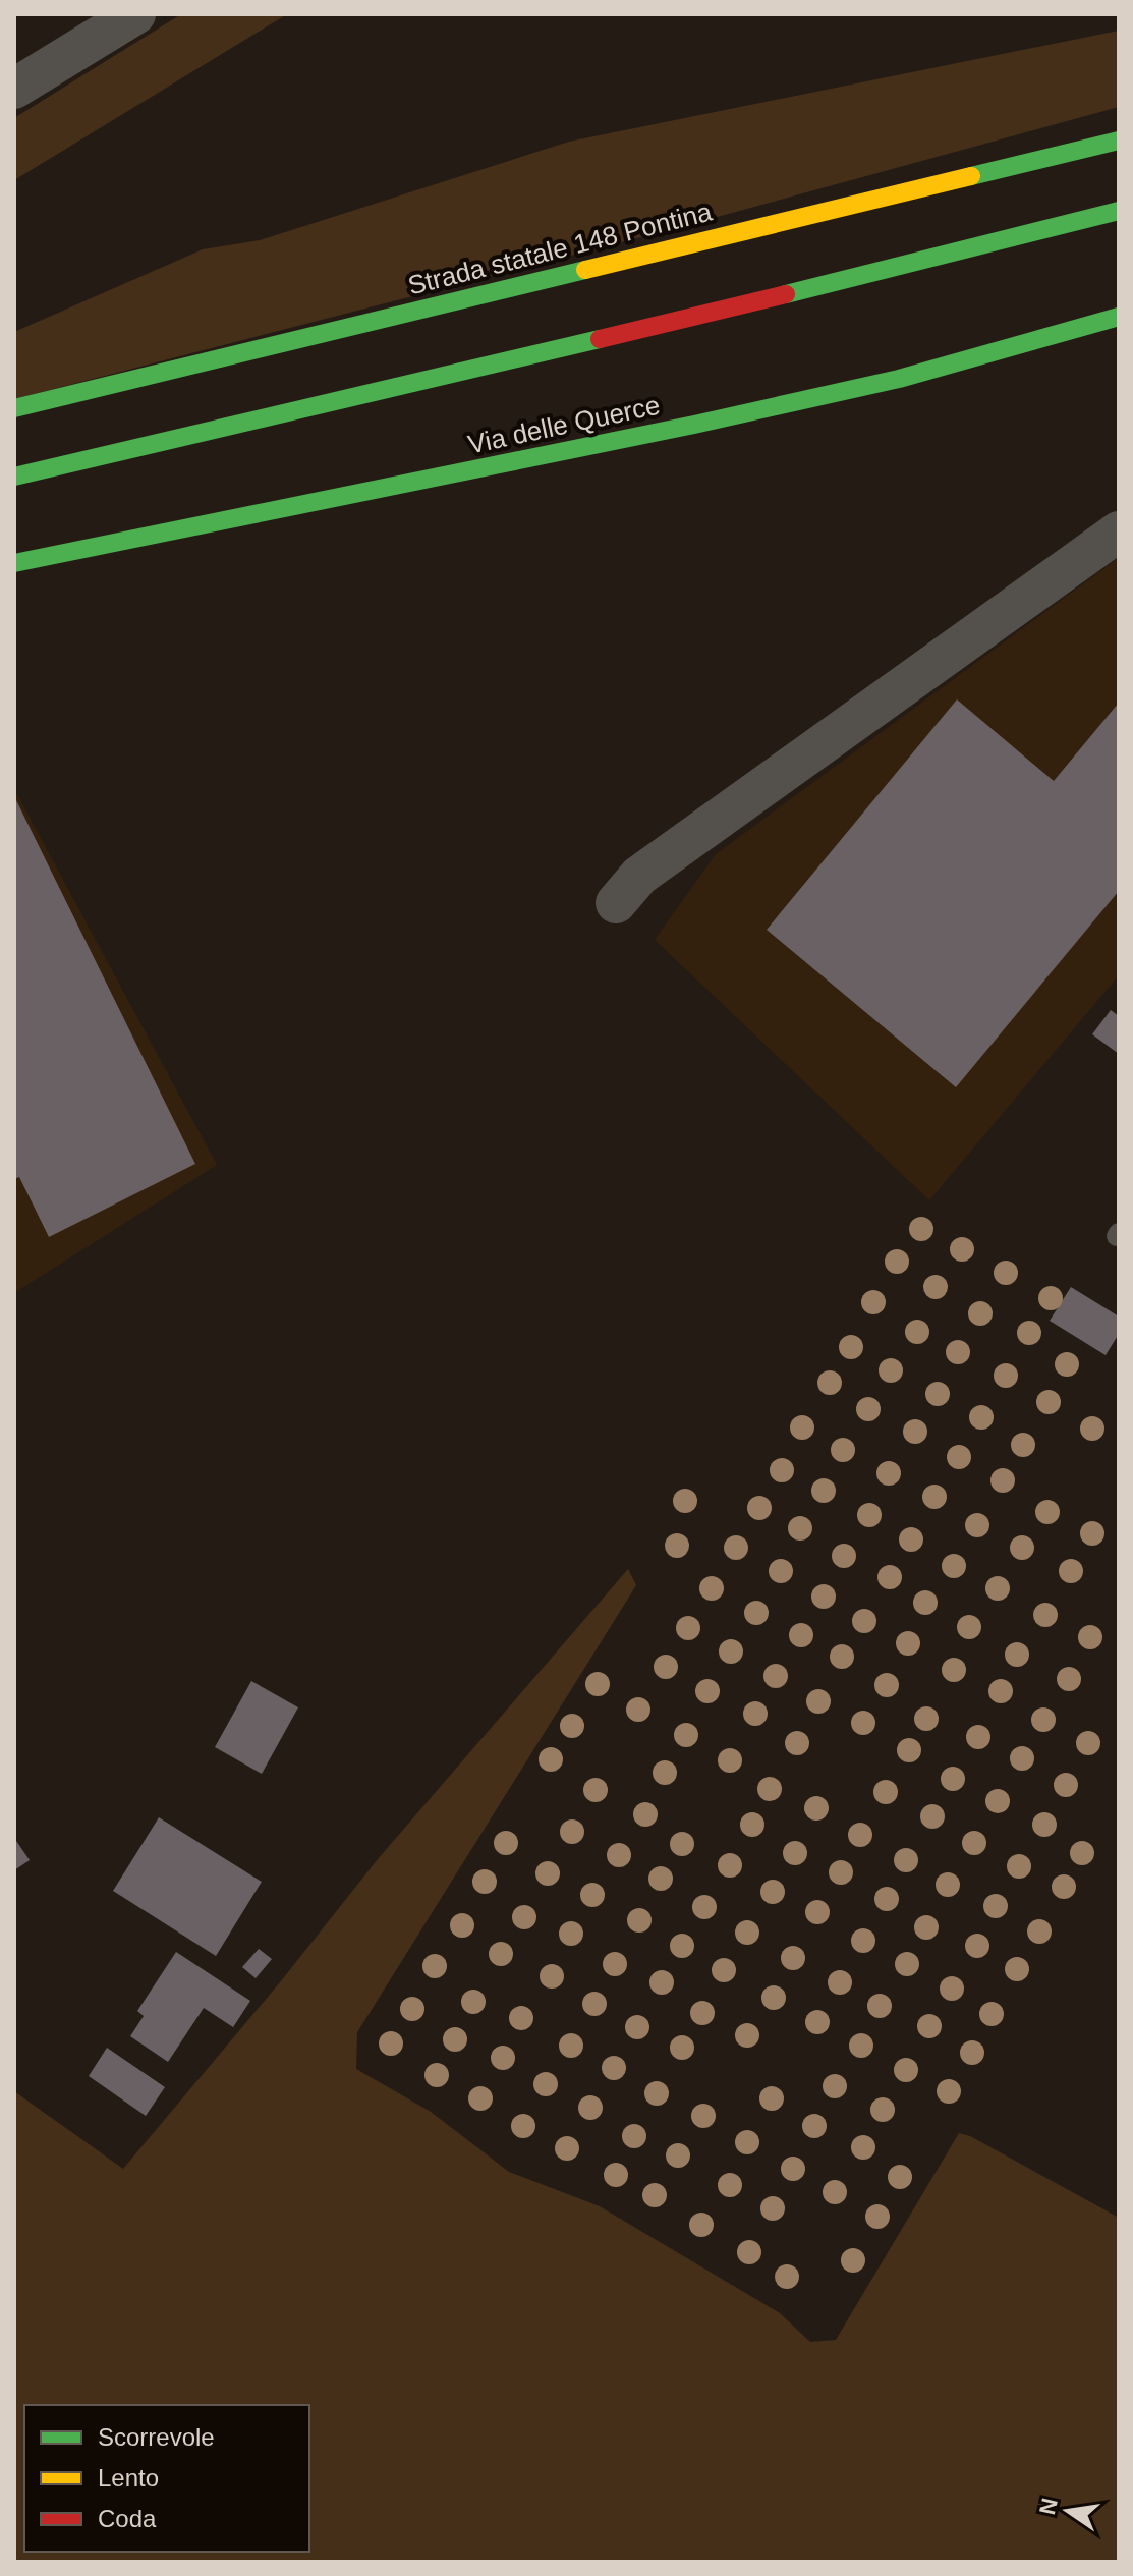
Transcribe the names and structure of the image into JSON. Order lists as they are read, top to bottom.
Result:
{
  "streets": {
    "main road": ["Strada statale 148 Pontina", "Via delle Querce"]
  },
  "legend": ["Scorrevole", "Lento", "Coda"],
  "north": "left"
}
